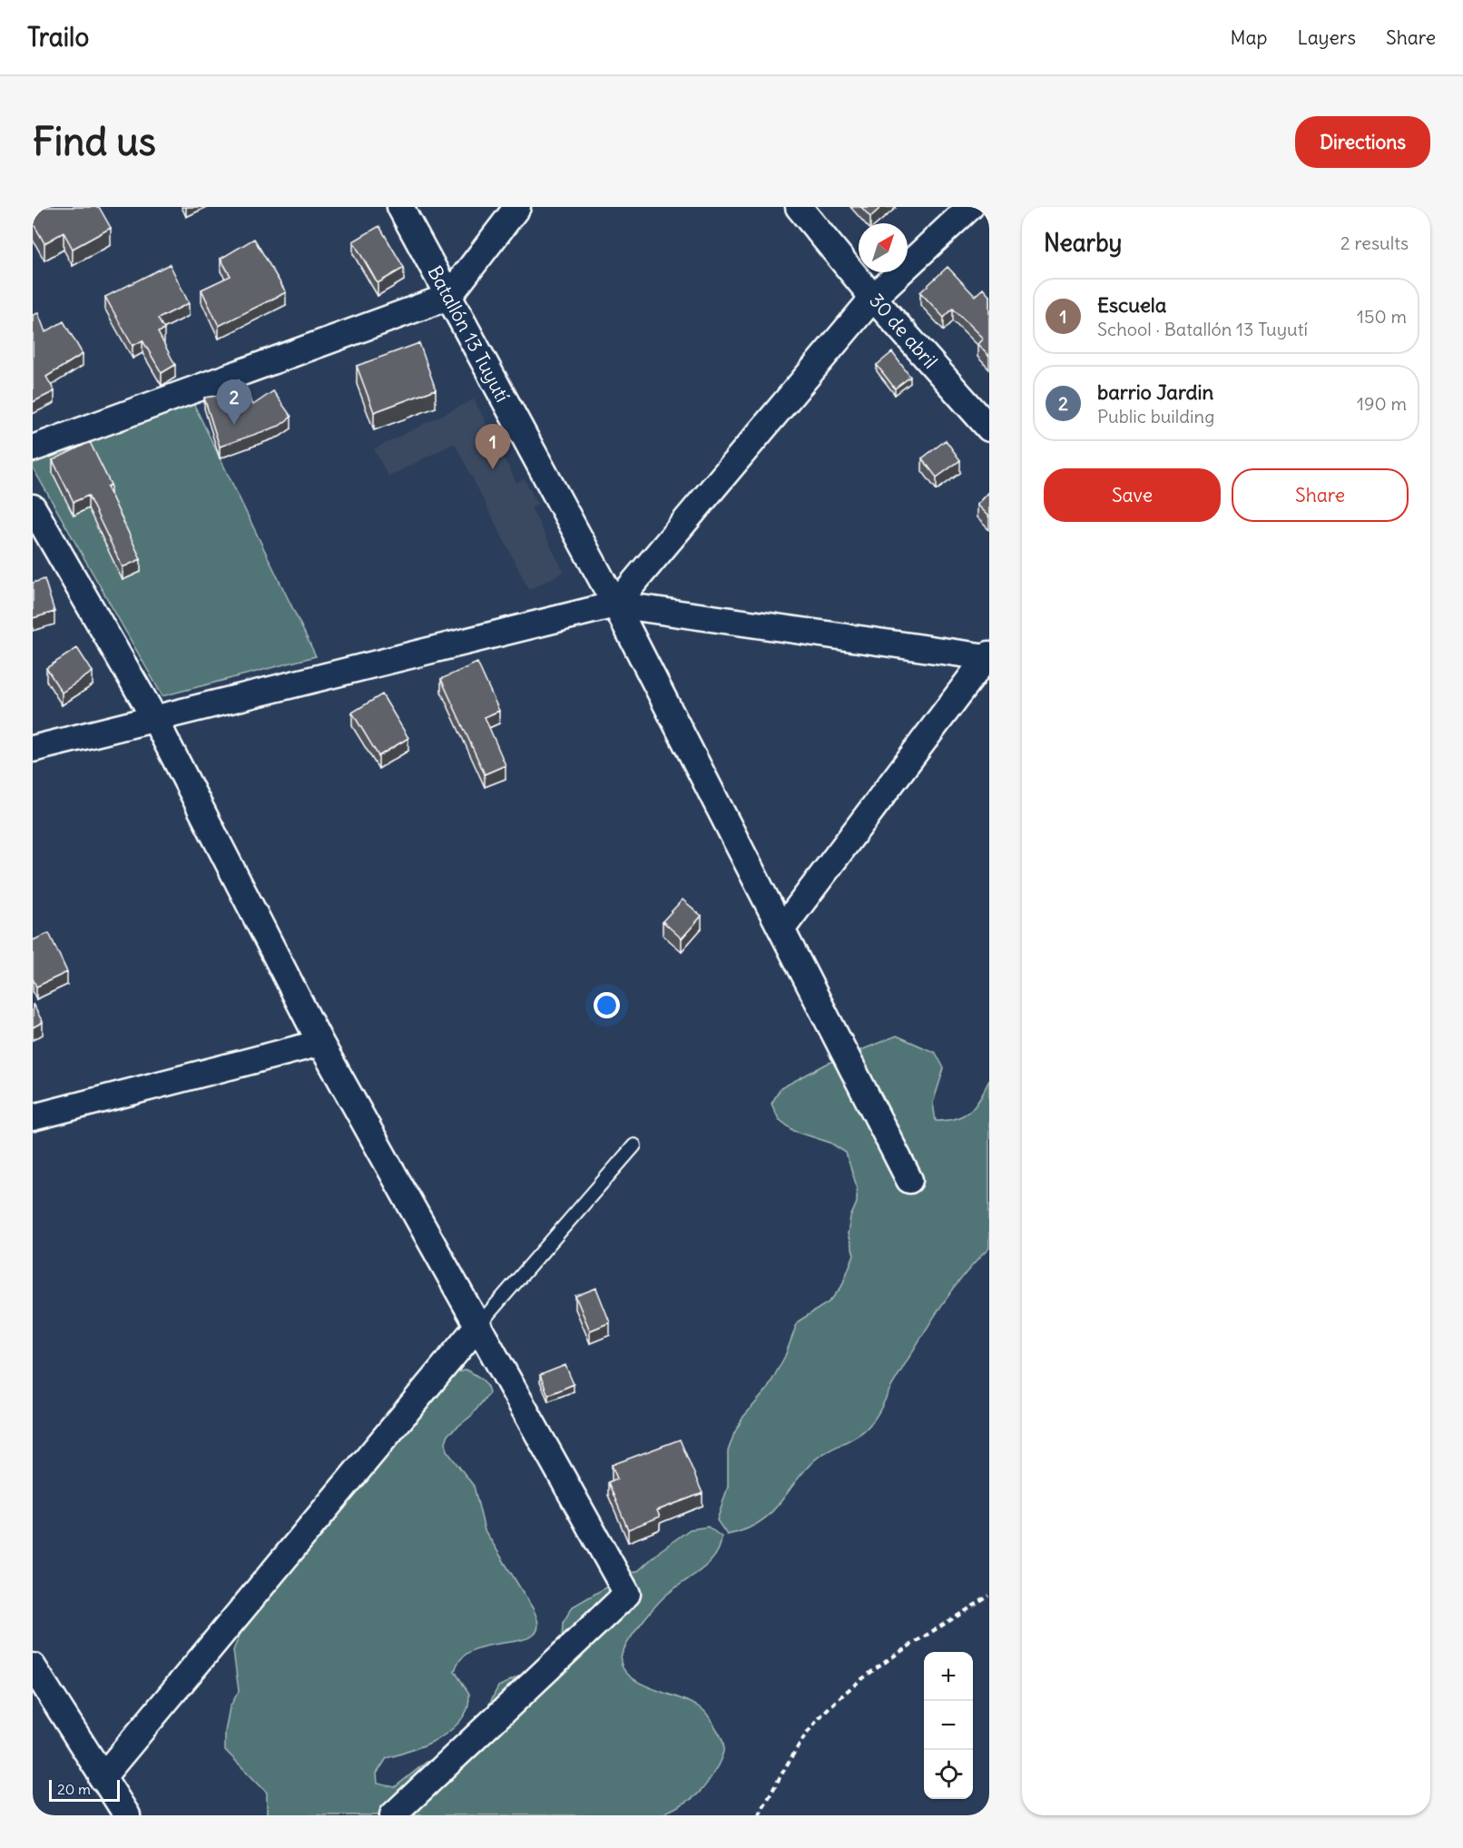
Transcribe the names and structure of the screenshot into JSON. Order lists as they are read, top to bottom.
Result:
{
  "streets": {
    "street": ["30 de abril", "Batallón 13 Tuyutí"]
  },
  "scale_bar": "20 m",
  "north": "top right",
  "page": {
    "header": "Trailo",
    "nav": ["Map", "Layers", "Share"],
    "buttons": [
      "Directions",
      ["Save", "Share"]
    ],
    "title": "Find us",
    "heading": ["Nearby", "2 results"],
    "list": [
      {
        "mark": "1",
        "name": "Escuela",
        "note": "School · Batallón 13 Tuyutí",
        "value": "150 m"
      },
      {
        "mark": "2",
        "name": "barrio Jardin",
        "note": "Public building",
        "value": "190 m"
      }
    ],
    "pins": ["2", "1"],
    "map_buttons": ["+", "−"],
    "scale": "20 m"
  }
}
